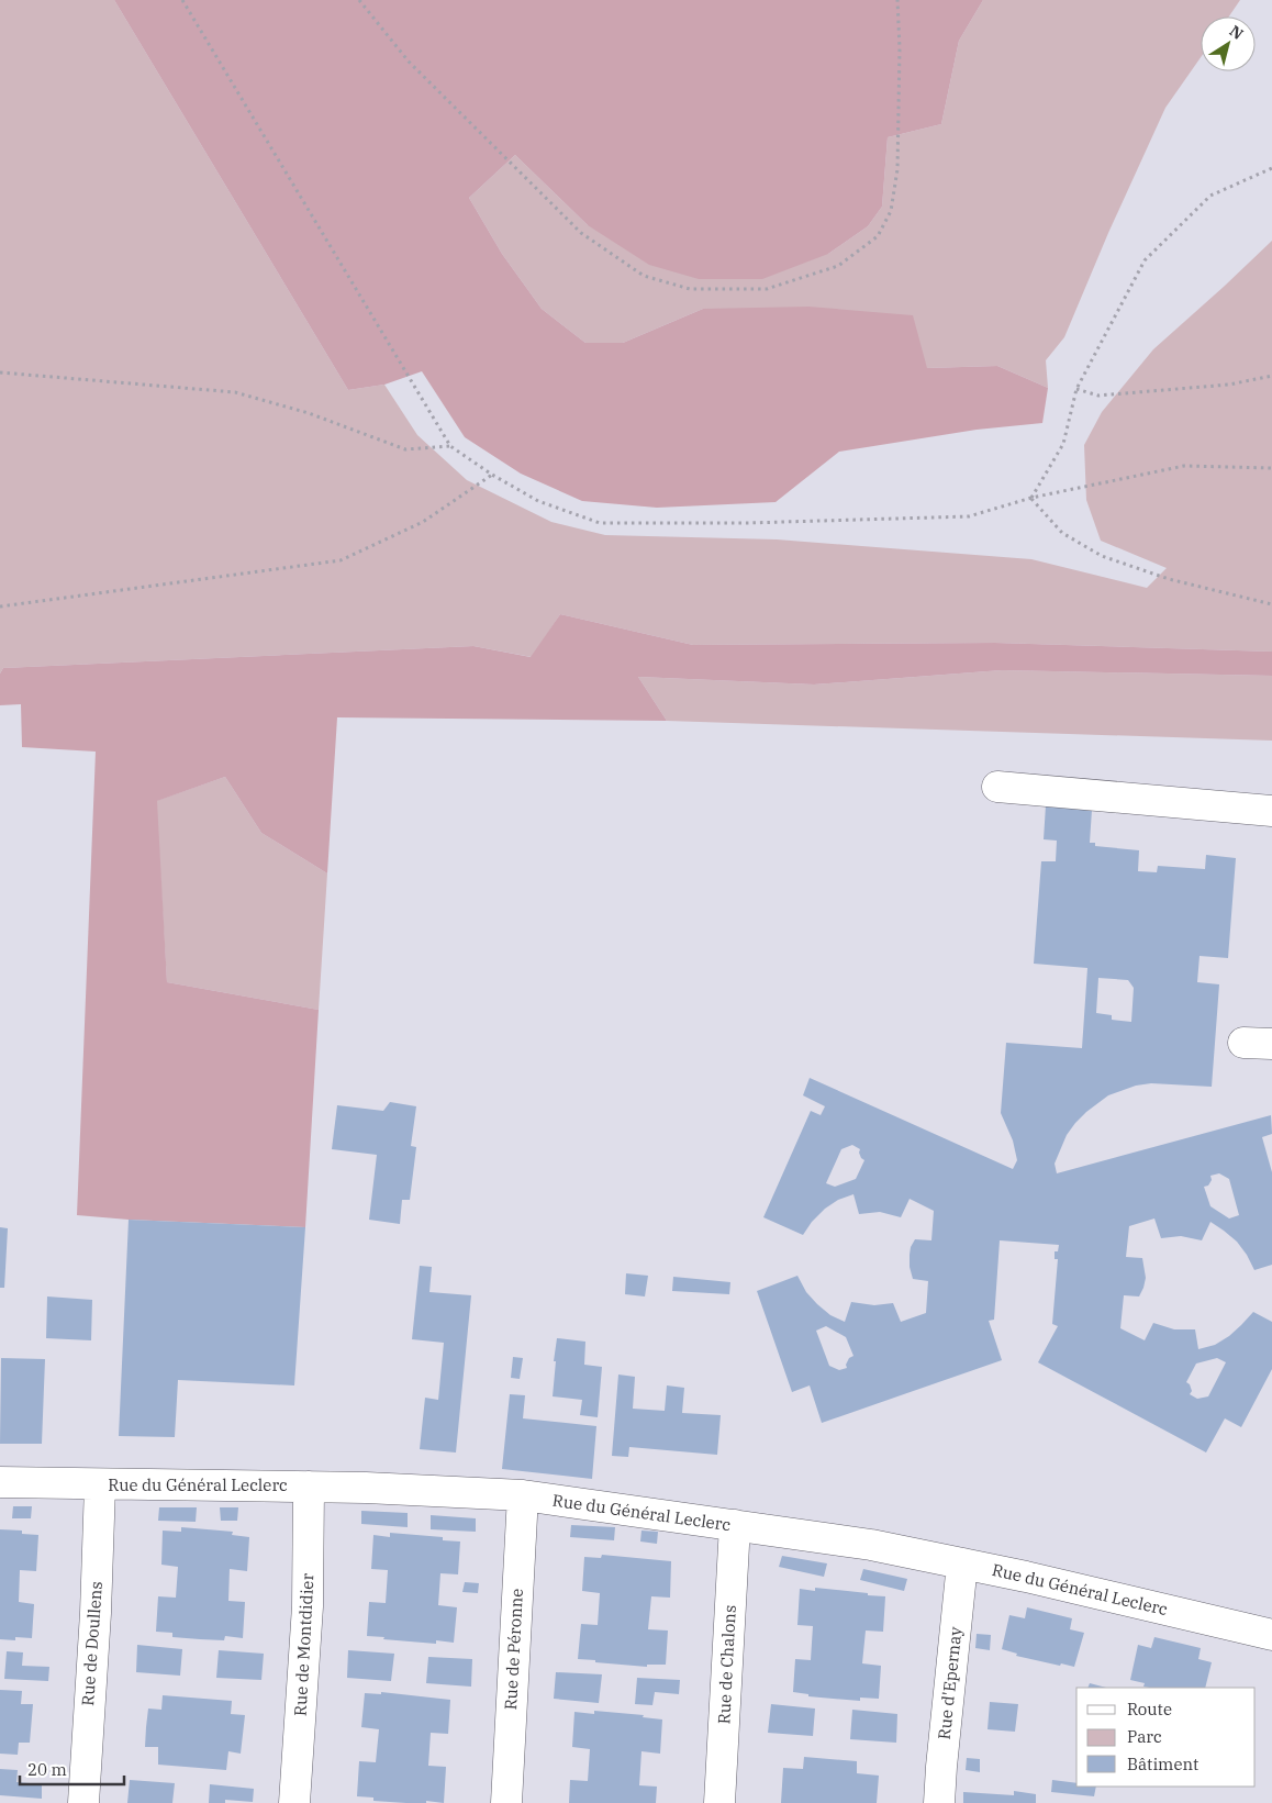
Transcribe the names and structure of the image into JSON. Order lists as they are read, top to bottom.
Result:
{
  "streets": {
    "street": [
      "Rue du Général Leclerc",
      "Rue de Doullens",
      "Rue de Montdidier",
      "Rue de Péronne",
      "Rue de Chalons",
      "Rue d'Epernay"
    ]
  },
  "crossings": [
    ["Rue du Général Leclerc", "Rue de Doullens"],
    ["Rue du Général Leclerc", "Rue de Montdidier"],
    ["Rue du Général Leclerc", "Rue de Péronne"],
    ["Rue du Général Leclerc", "Rue de Chalons"],
    ["Rue du Général Leclerc", "Rue d'Epernay"]
  ],
  "legend": ["Route", "Parc", "Bâtiment"],
  "scale_bar": "20 m",
  "north": "top right"
}
